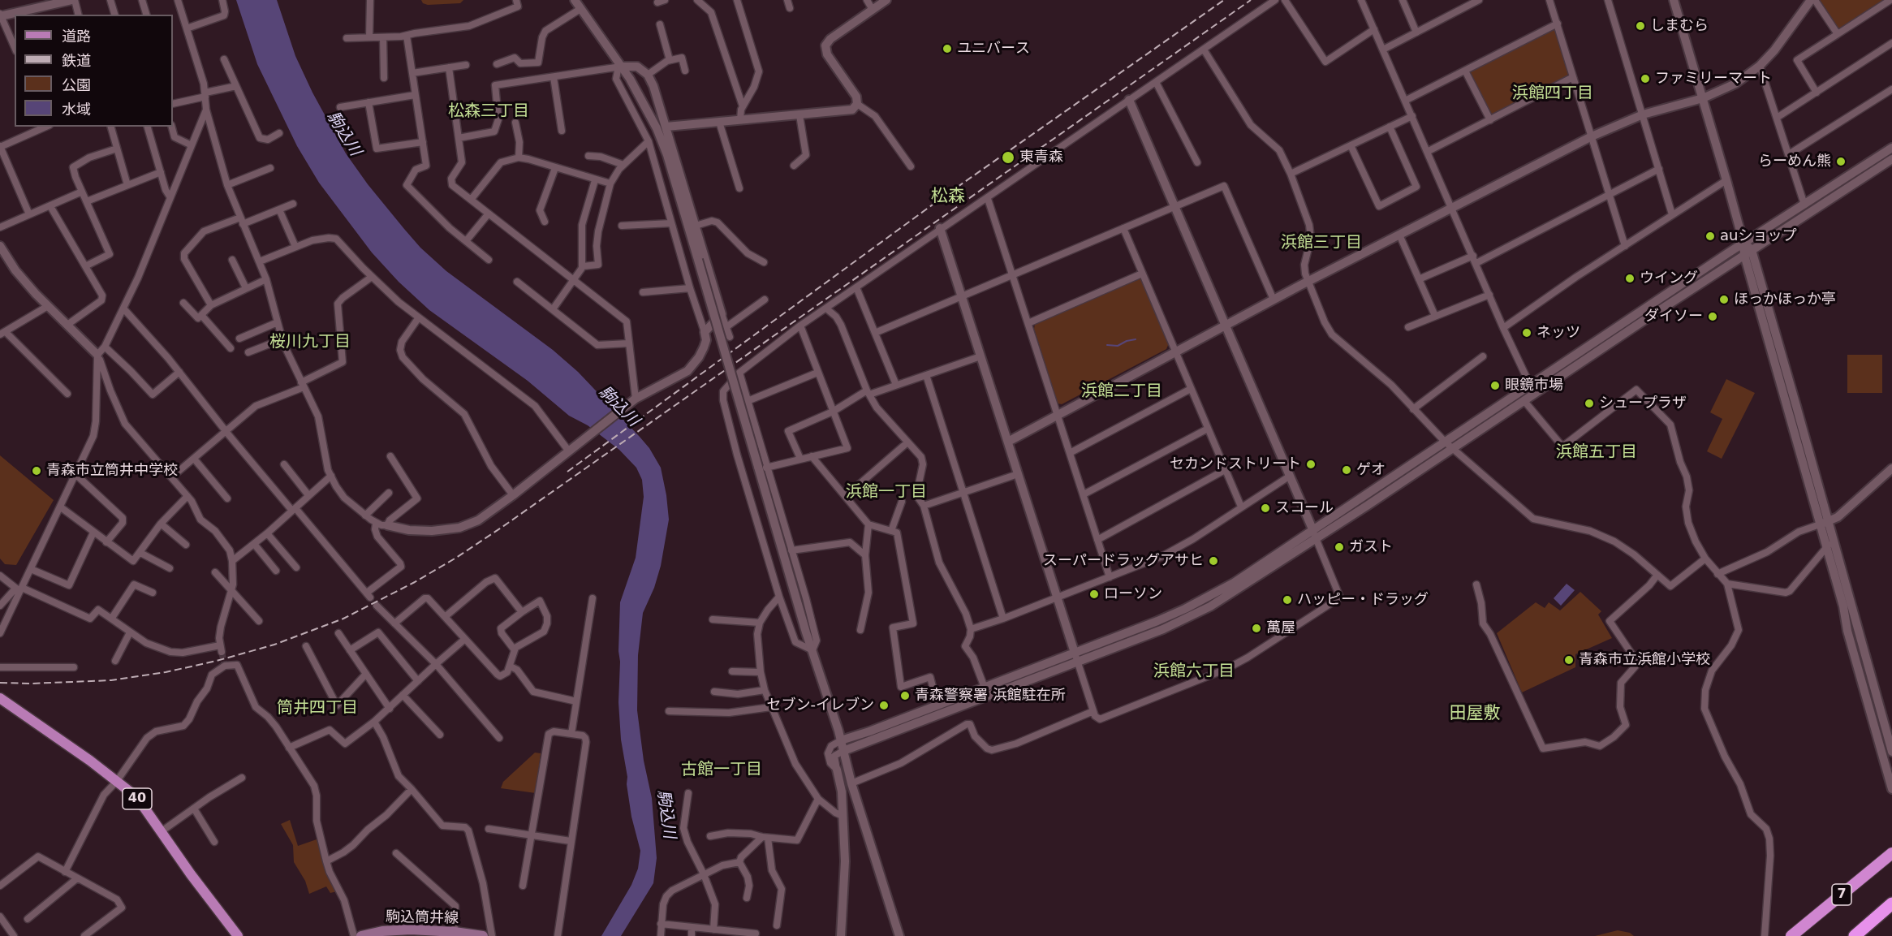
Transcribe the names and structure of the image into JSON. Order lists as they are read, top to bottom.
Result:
{
  "streets": {
    "highway": ["7"],
    "main road": ["40", "駒込筒井線"]
  },
  "districts": [
    "浜館四丁目",
    "松森三丁目",
    "松森",
    "浜館三丁目",
    "桜川九丁目",
    "浜館二丁目",
    "浜館五丁目",
    "浜館一丁目",
    "浜館六丁目",
    "筒井四丁目",
    "田屋敷",
    "古館一丁目"
  ],
  "water": ["駒込川"],
  "places": [
    "しまむら",
    "ユニバース",
    "ファミリーマート",
    "東青森",
    "らーめん熊",
    "auショップ",
    "ウイング",
    "ほっかほっか亭",
    "ダイソー",
    "ネッツ",
    "眼鏡市場",
    "シュープラザ",
    "セカンドストリート",
    "ゲオ",
    "青森市立筒井中学校",
    "スコール",
    "ガスト",
    "スーパードラッグアサヒ",
    "ローソン",
    "ハッピー・ドラッグ",
    "萬屋",
    "青森市立浜館小学校",
    "青森警察署 浜館駐在所",
    "セブン-イレブン"
  ],
  "legend": [
    "道路",
    "鉄道",
    "公園",
    "水域"
  ]
}
